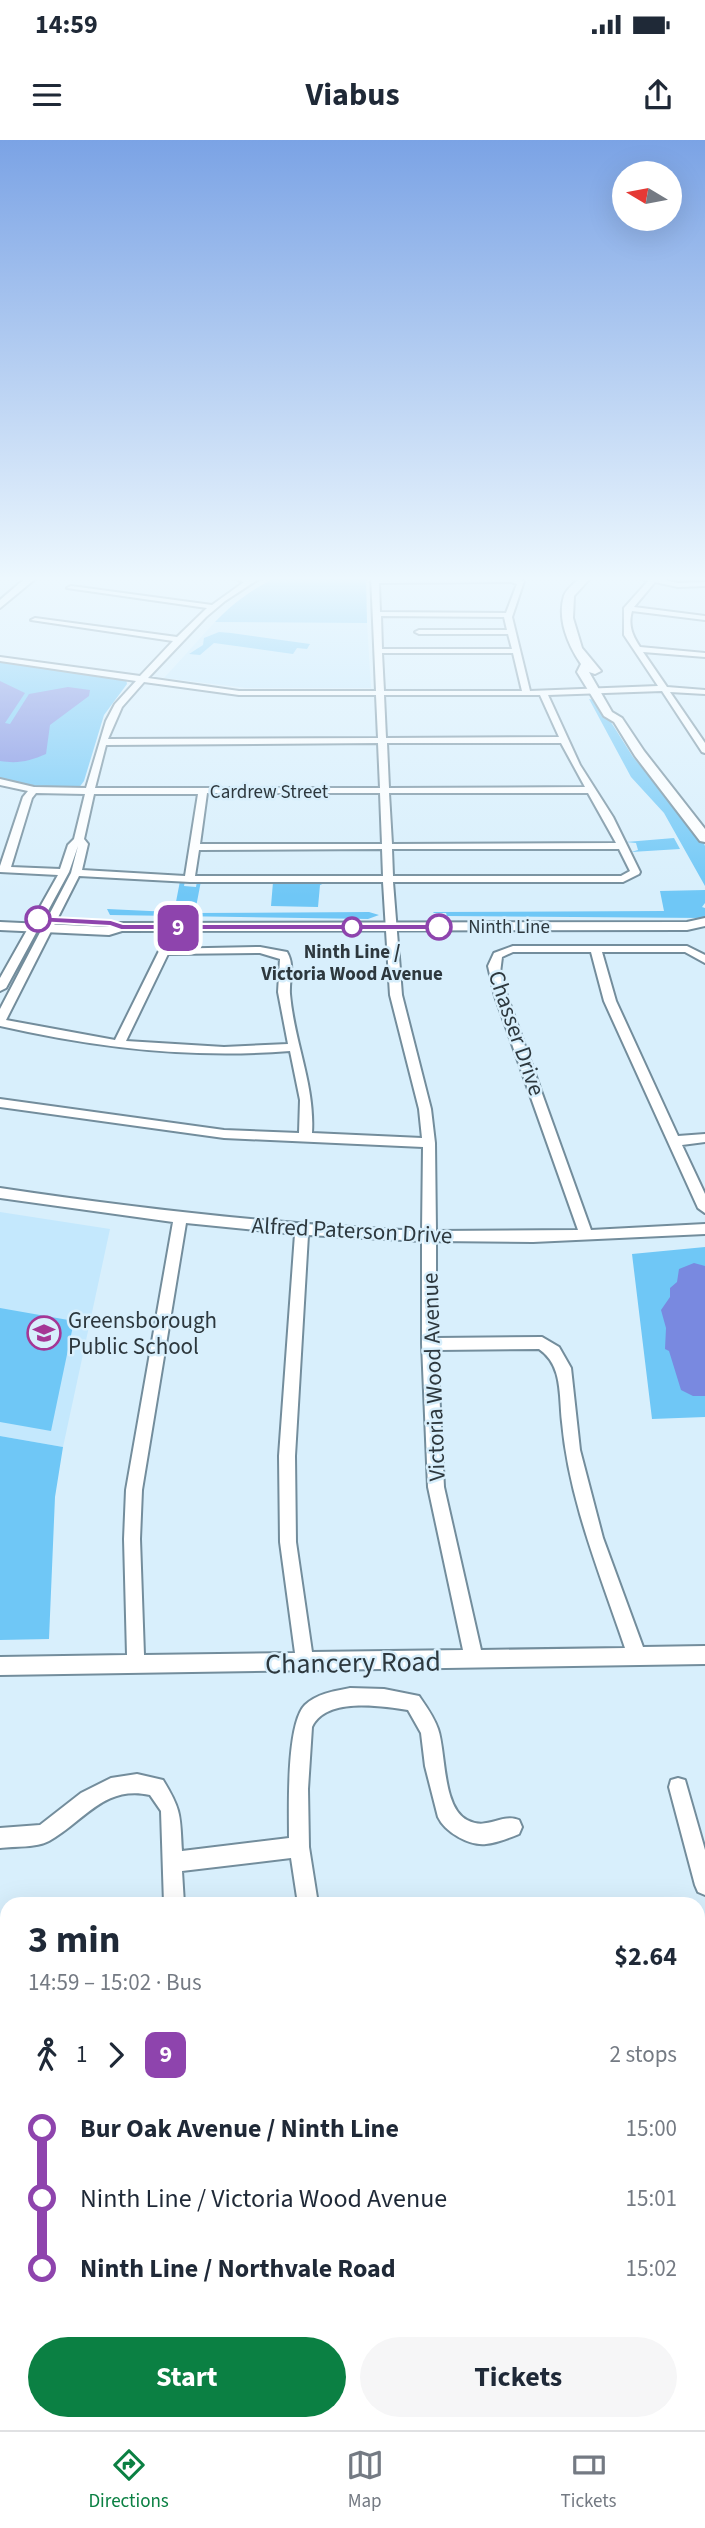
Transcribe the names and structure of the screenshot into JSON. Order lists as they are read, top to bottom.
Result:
{
  "streets": {
    "main road": ["Ninth Line"],
    "street": [
      "Cardrew Street",
      "Chasser Drive",
      "Alfred Paterson Drive",
      "Victoria Wood Avenue",
      "Chancery Road"
    ]
  },
  "crossings": [
    ["Cardrew Street", "Victoria Wood Avenue"],
    ["Ninth Line", "Victoria Wood Avenue"],
    ["Chasser Drive", "Alfred Paterson Drive"],
    ["Alfred Paterson Drive", "Victoria Wood Avenue"],
    ["Victoria Wood Avenue", "Chancery Road"]
  ],
  "places": {
    "other": ["Ninth Line / Victoria Wood Avenue"],
    "school or university": ["Greensborough Public School"]
  },
  "lines": ["bus line 9"],
  "north": "left",
  "page": {
    "status": "14:59",
    "header": "Viabus",
    "on_map": "9",
    "heading": ["3 min", "14:59 – 15:02 · Bus", "$2.64"],
    "legs": ["1", "9", "2 stops"],
    "list": [
      {
        "name": "Bur Oak Avenue / Ninth Line",
        "value": "15:00"
      },
      {
        "name": "Ninth Line / Victoria Wood Avenue",
        "value": "15:01"
      },
      {
        "name": "Ninth Line / Northvale Road",
        "value": "15:02"
      }
    ],
    "buttons": ["Start", "Tickets"],
    "tabs": ["Directions", "Map", "Tickets"]
  }
}
